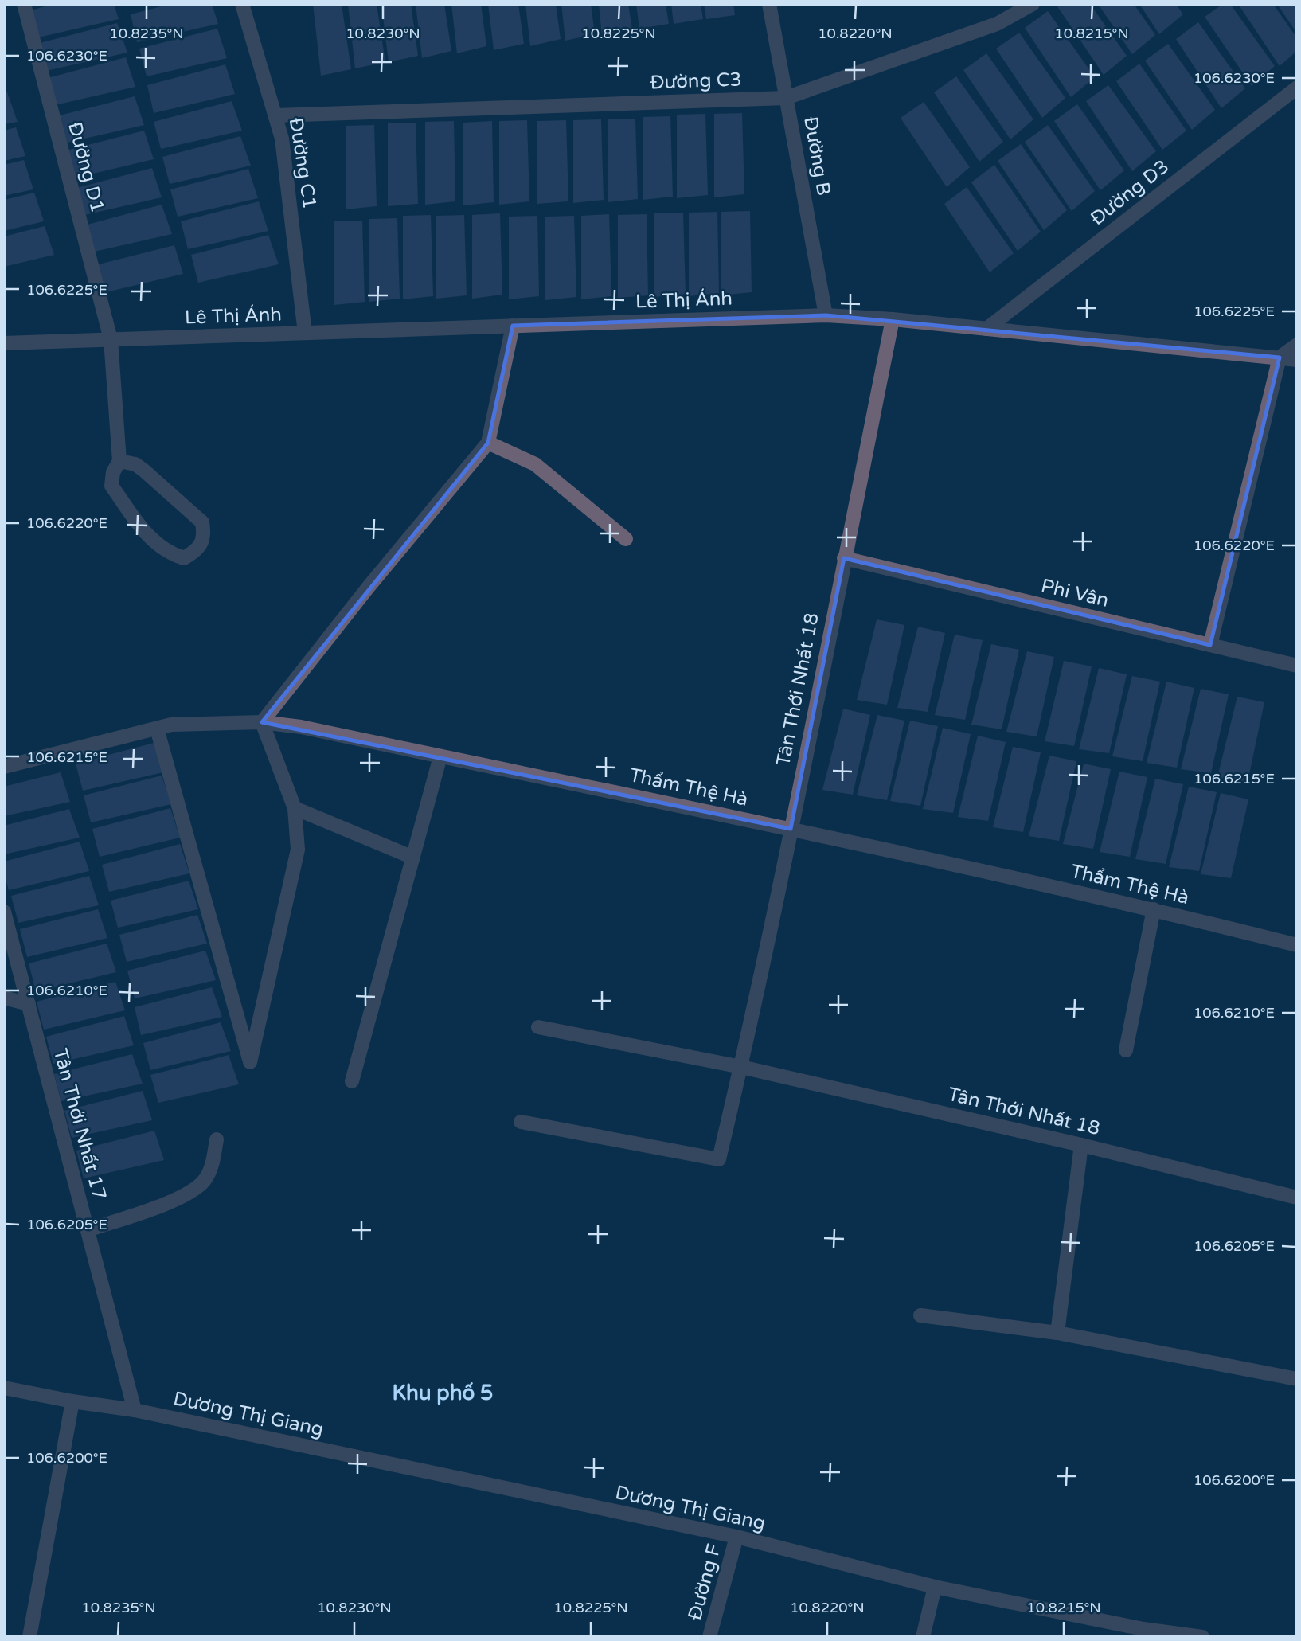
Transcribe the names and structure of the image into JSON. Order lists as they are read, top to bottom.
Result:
{
  "streets": {
    "street": [
      "Đường C3",
      "Đường B",
      "Đường C1",
      "Đường D1",
      "Đường D3",
      "Lê Thị Ánh",
      "Phi Vân",
      "Tân Thới Nhất 18",
      "Thẩm Thệ Hà",
      "Tân Thới Nhất 17",
      "Dương Thị Giang",
      "Đường F"
    ]
  },
  "crossings": [
    ["Đường C3", "Đường B"],
    ["Đường C3", "Đường C1"],
    ["Đường B", "Lê Thị Ánh"],
    ["Đường C1", "Lê Thị Ánh"],
    ["Đường D1", "Lê Thị Ánh"],
    ["Đường D3", "Lê Thị Ánh"],
    ["Lê Thị Ánh", "Tân Thới Nhất 18"],
    ["Phi Vân", "Tân Thới Nhất 18"],
    ["Tân Thới Nhất 18", "Thẩm Thệ Hà"],
    ["Tân Thới Nhất 17", "Dương Thị Giang"],
    ["Dương Thị Giang", "Đường F"]
  ],
  "districts": ["Khu phố 5"],
  "coordinates": [
    "10.8235°N",
    "10.8230°N",
    "10.8225°N",
    "10.8220°N",
    "10.8215°N",
    "106.6230°E",
    "106.6225°E",
    "106.6220°E",
    "106.6215°E",
    "106.6210°E",
    "106.6205°E",
    "106.6200°E"
  ]
}
